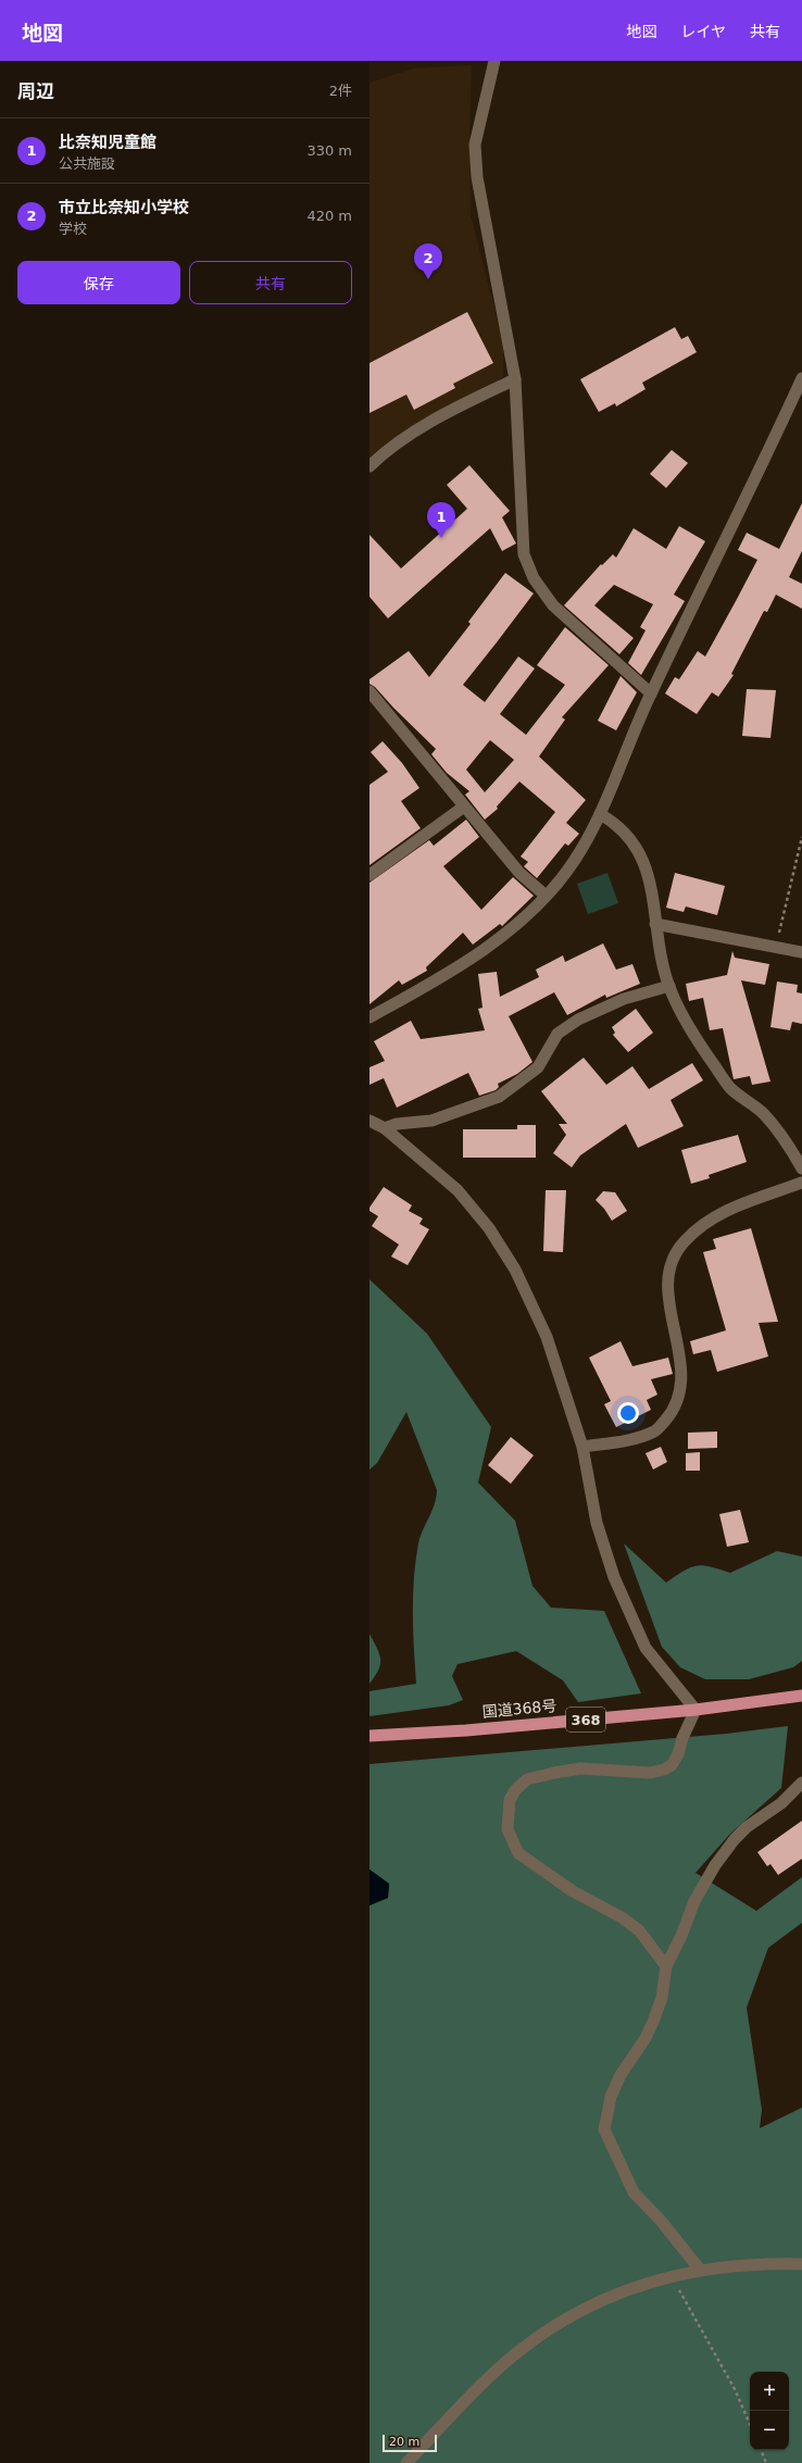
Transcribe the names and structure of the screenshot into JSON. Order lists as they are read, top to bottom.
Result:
{
  "streets": {
    "highway": ["国道368号", "368"]
  },
  "scale_bar": "20 m",
  "page": {
    "header": "地図",
    "nav": ["地図", "レイヤ", "共有"],
    "heading": ["周辺", "2件"],
    "list": [
      {
        "mark": "1",
        "name": "比奈知児童館",
        "note": "公共施設",
        "value": "330 m"
      },
      {
        "mark": "2",
        "name": "市立比奈知小学校",
        "note": "学校",
        "value": "420 m"
      }
    ],
    "pins": ["2", "1"],
    "buttons": ["保存", "共有"],
    "map_buttons": ["+", "−"],
    "scale": "20 m"
  }
}
